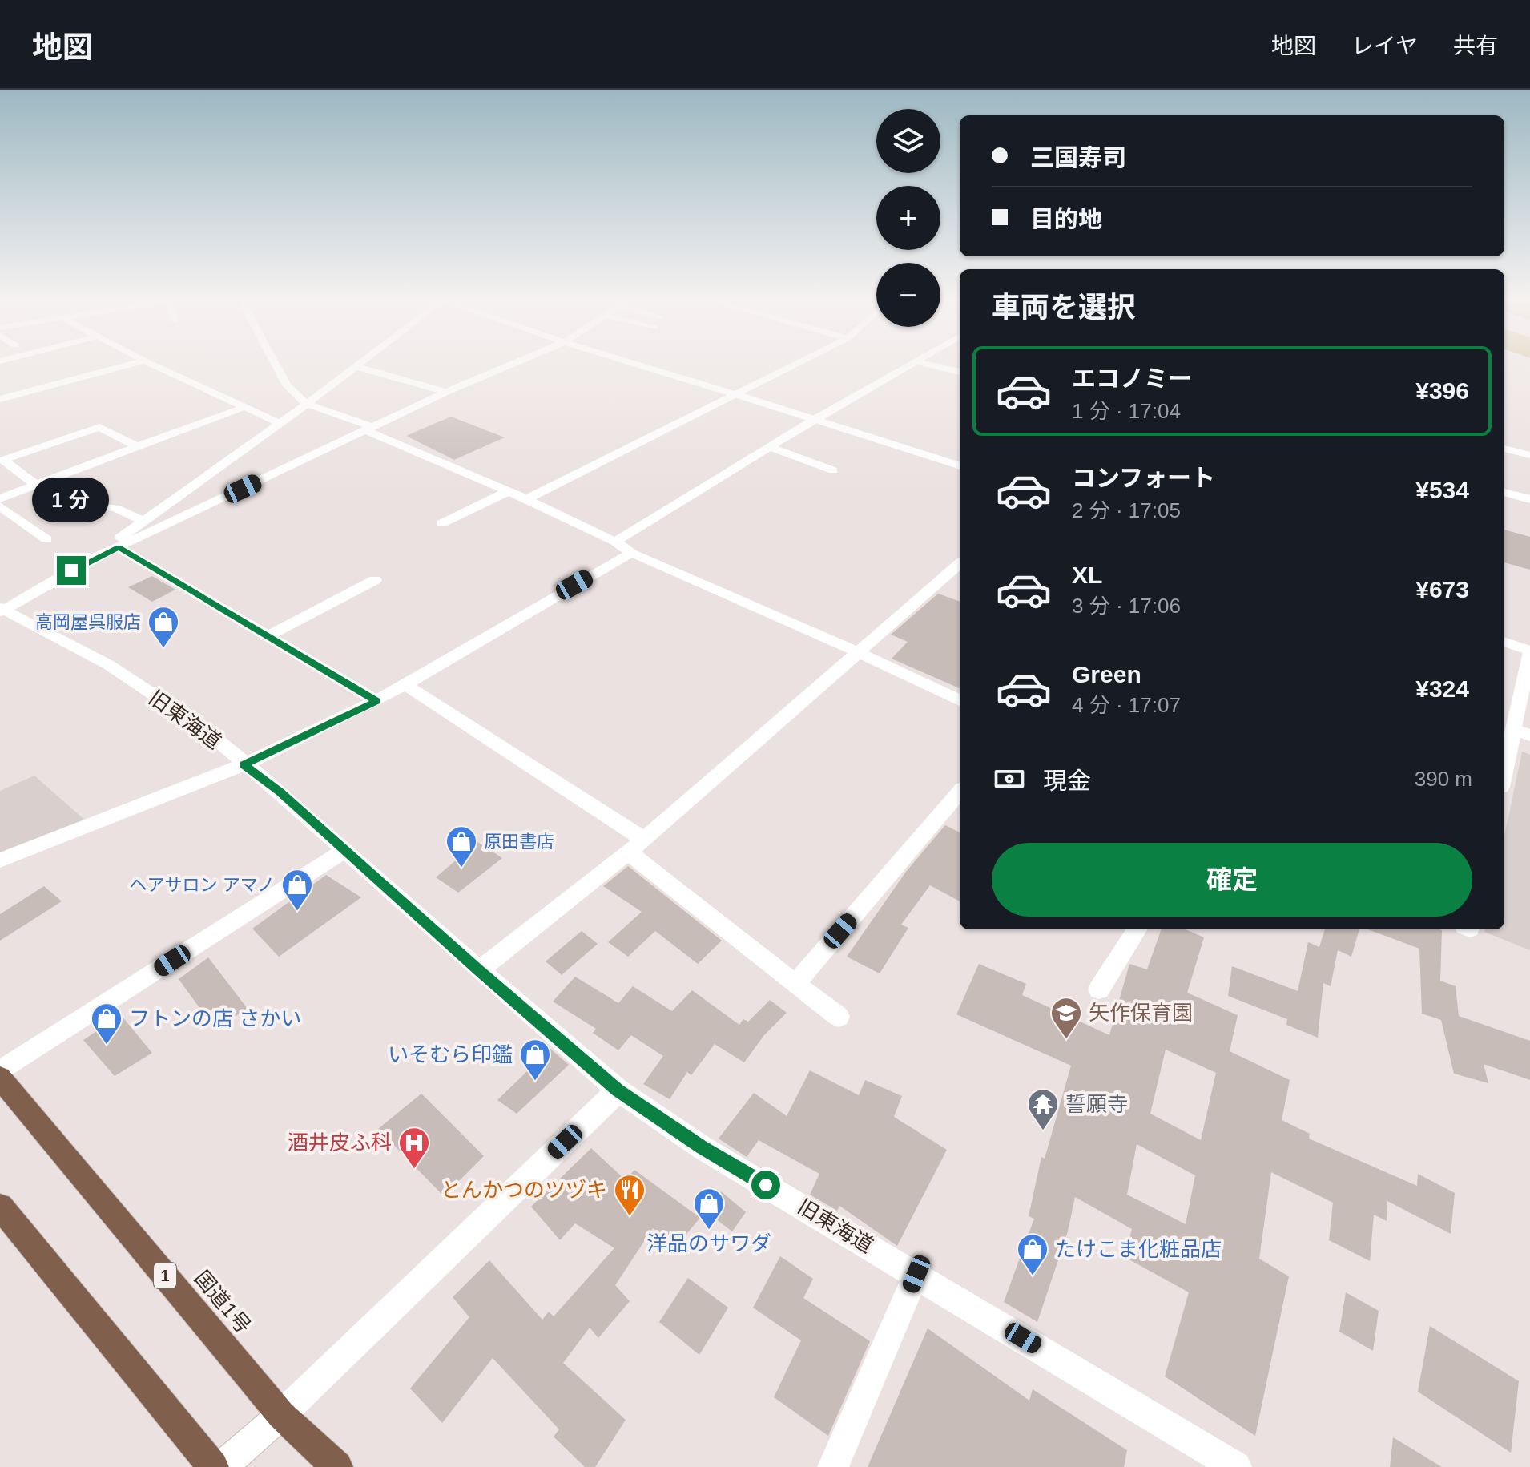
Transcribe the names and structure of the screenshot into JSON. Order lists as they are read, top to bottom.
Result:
{
  "streets": {
    "highway": ["1", "国道1号"],
    "street": ["旧東海道"]
  },
  "places": {
    "shop": [
      "高岡屋呉服店",
      "原田書店",
      "ヘアサロン アマノ",
      "フトンの店 さかい",
      "いそむら印鑑",
      "洋品のサワダ",
      "たけこま化粧品店"
    ],
    "school or university": ["矢作保育園"],
    "temple": ["誓願寺"],
    "hospital": ["酒井皮ふ科"],
    "restaurant": ["とんかつのツヅキ"]
  },
  "page": {
    "header": "地図",
    "nav": ["地図", "レイヤ", "共有"],
    "map_buttons": ["+", "−"],
    "banner": ["三国寿司", "目的地"],
    "heading": "車両を選択",
    "list": [
      {
        "name": "エコノミー",
        "note": "1 分 · 17:04",
        "value": "¥396"
      },
      {
        "name": "コンフォート",
        "note": "2 分 · 17:05",
        "value": "¥534"
      },
      {
        "name": "XL",
        "note": "3 分 · 17:06",
        "value": "¥673"
      },
      {
        "name": "Green",
        "note": "4 分 · 17:07",
        "value": "¥324"
      }
    ],
    "bubble": "1 分",
    "pay": ["現金", "390 m"],
    "buttons": "確定"
  }
}
